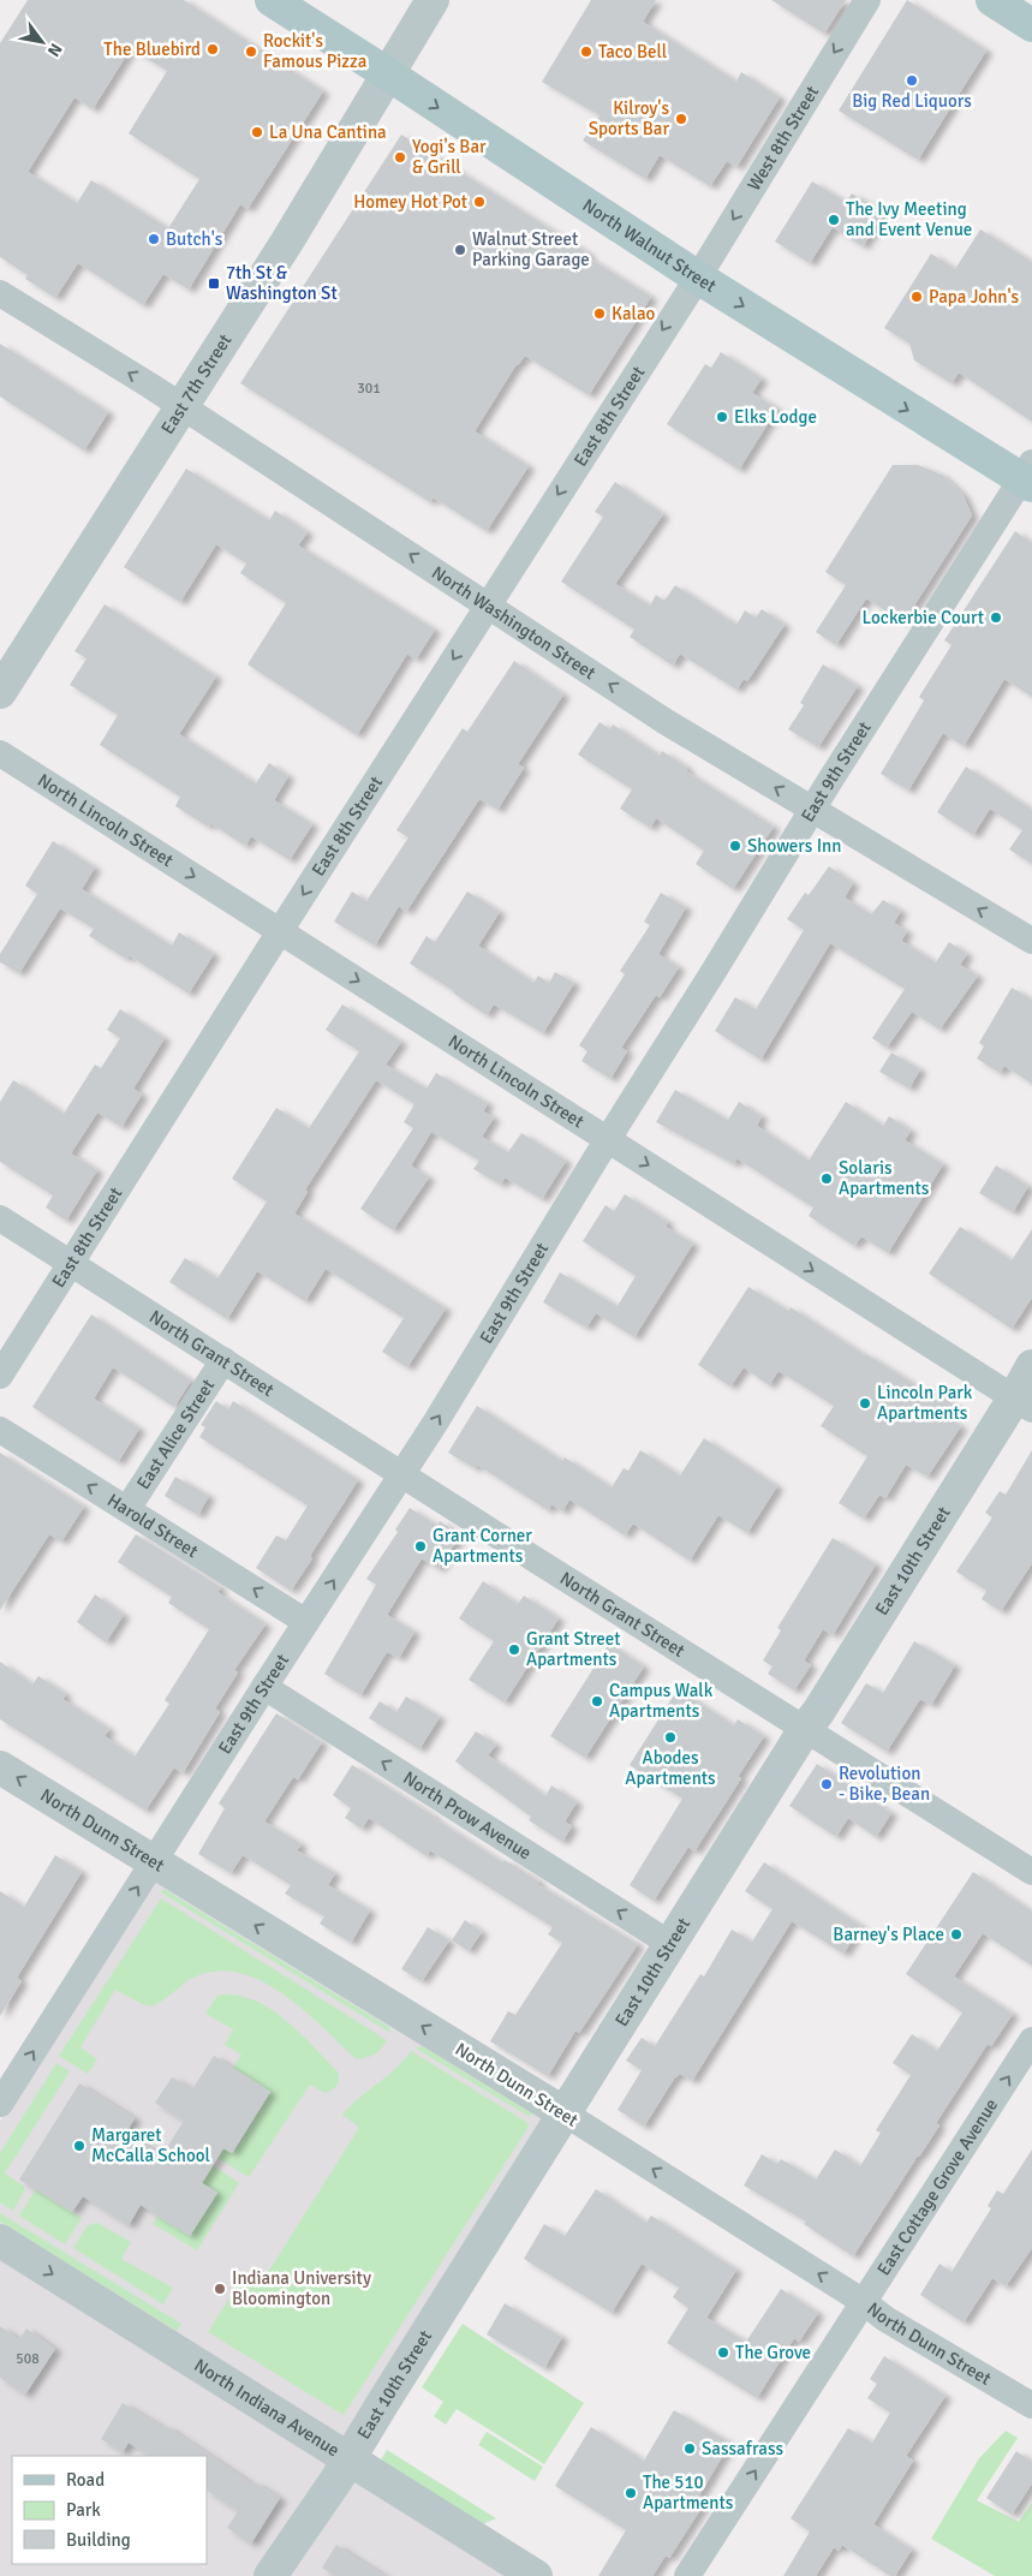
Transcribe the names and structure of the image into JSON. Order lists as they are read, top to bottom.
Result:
{
  "streets": {
    "main road": ["North Walnut Street"],
    "street": [
      "West 8th Street",
      "East 7th Street",
      "East 8th Street",
      "North Washington Street",
      "East 9th Street",
      "North Lincoln Street",
      "North Grant Street",
      "East Alice Street",
      "Harold Street",
      "East 10th Street",
      "North Prow Avenue",
      "North Dunn Street",
      "East Cottage Grove Avenue",
      "North Indiana Avenue"
    ]
  },
  "crossings": [
    ["West 8th Street", "North Walnut Street"],
    ["West 8th Street", "East 8th Street"],
    ["North Walnut Street", "East 7th Street"],
    ["North Walnut Street", "East 8th Street"],
    ["North Walnut Street", "East 9th Street"],
    ["East 7th Street", "North Washington Street"],
    ["East 8th Street", "North Washington Street"],
    ["East 8th Street", "North Lincoln Street"],
    ["East 8th Street", "North Grant Street"],
    ["North Washington Street", "East 9th Street"],
    ["East 9th Street", "North Lincoln Street"],
    ["East 9th Street", "North Grant Street"],
    ["East 9th Street", "Harold Street"],
    ["East 9th Street", "North Prow Avenue"],
    ["East 9th Street", "North Dunn Street"],
    ["North Lincoln Street", "East 10th Street"],
    ["North Grant Street", "East Alice Street"],
    ["North Grant Street", "East 10th Street"],
    ["East Alice Street", "Harold Street"],
    ["East 10th Street", "North Prow Avenue"],
    ["East 10th Street", "North Dunn Street"],
    ["East 10th Street", "North Indiana Avenue"],
    ["North Dunn Street", "East Cottage Grove Avenue"]
  ],
  "one_way": [
    "West 8th Street",
    "North Walnut Street",
    "East 8th Street",
    "North Washington Street",
    "East 9th Street",
    "North Lincoln Street",
    "Harold Street",
    "North Prow Avenue",
    "North Dunn Street",
    "East Cottage Grove Avenue",
    "North Indiana Avenue"
  ],
  "places": {
    "other": [
      "The Bluebird",
      "Rockit's Famous Pizza",
      "Taco Bell",
      "Big Red Liquors",
      "Kilroy's Sports Bar",
      "La Una Cantina",
      "Yogi's Bar & Grill",
      "Homey Hot Pot",
      "The Ivy Meeting and Event Venue",
      "Butch's",
      "Walnut Street Parking Garage",
      "Papa John's",
      "Kalao",
      "Elks Lodge",
      "Lockerbie Court",
      "Showers Inn",
      "Solaris Apartments",
      "Lincoln Park Apartments",
      "Grant Corner Apartments",
      "Grant Street Apartments",
      "Campus Walk Apartments",
      "Abodes Apartments",
      "Revolution - Bike, Bean",
      "Barney's Place",
      "Margaret McCalla School",
      "Indiana University Bloomington",
      "The Grove",
      "Sassafrass",
      "The 510 Apartments"
    ],
    "transit": ["7th St & Washington St"]
  },
  "house_numbers": ["301", "508"],
  "legend": ["Road", "Park", "Building"],
  "north": "bottom right"
}
